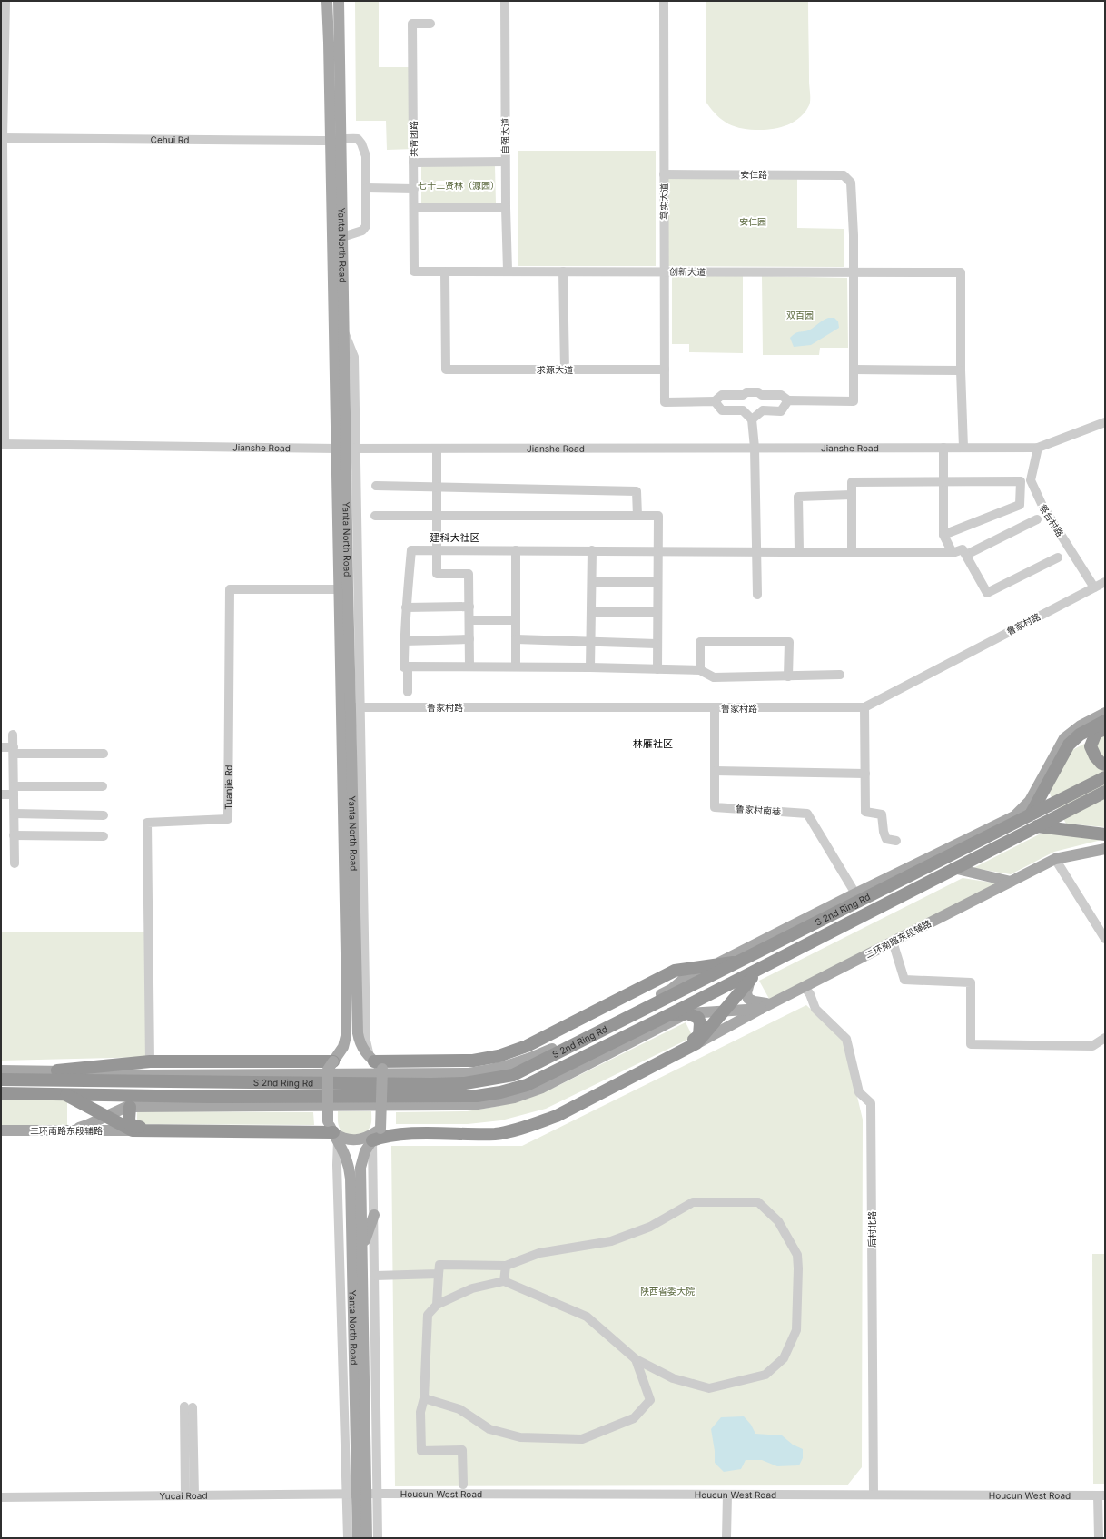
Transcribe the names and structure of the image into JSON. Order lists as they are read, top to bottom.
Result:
{
  "streets": {
    "highway": ["S 2nd Ring Rd"],
    "main road": ["Yanta North Road", "二环南路东段辅路"],
    "street": [
      "自强大道",
      "Cehui Rd",
      "共青团路",
      "安仁路",
      "笃实大道",
      "创新大道",
      "求源大道",
      "Jianshe Road",
      "祭台村路",
      "鲁家村路",
      "Tuanjie Rd",
      "鲁家村南巷",
      "后村北路",
      "Houcun West Road",
      "Yucai Road"
    ]
  },
  "crossings": [
    ["自强大道", "创新大道"],
    ["Cehui Rd", "Yanta North Road"],
    ["共青团路", "创新大道"],
    ["安仁路", "笃实大道"],
    ["安仁路", "创新大道"],
    ["笃实大道", "创新大道"],
    ["笃实大道", "求源大道"],
    ["Yanta North Road", "Jianshe Road"],
    ["Yanta North Road", "鲁家村路"],
    ["Yanta North Road", "Tuanjie Rd"],
    ["Yanta North Road", "Houcun West Road"],
    ["Yanta North Road", "Yucai Road"],
    ["创新大道", "求源大道"],
    ["Jianshe Road", "祭台村路"],
    ["祭台村路", "鲁家村路"],
    ["鲁家村路", "鲁家村南巷"],
    ["二环南路东段辅路", "后村北路"],
    ["后村北路", "Houcun West Road"],
    ["Houcun West Road", "Yucai Road"]
  ],
  "districts": ["建科大社区", "林雁社区"],
  "parks": [
    "七十二贤林（源园）",
    "安仁园",
    "双百园",
    "陕西省委大院"
  ]
}
